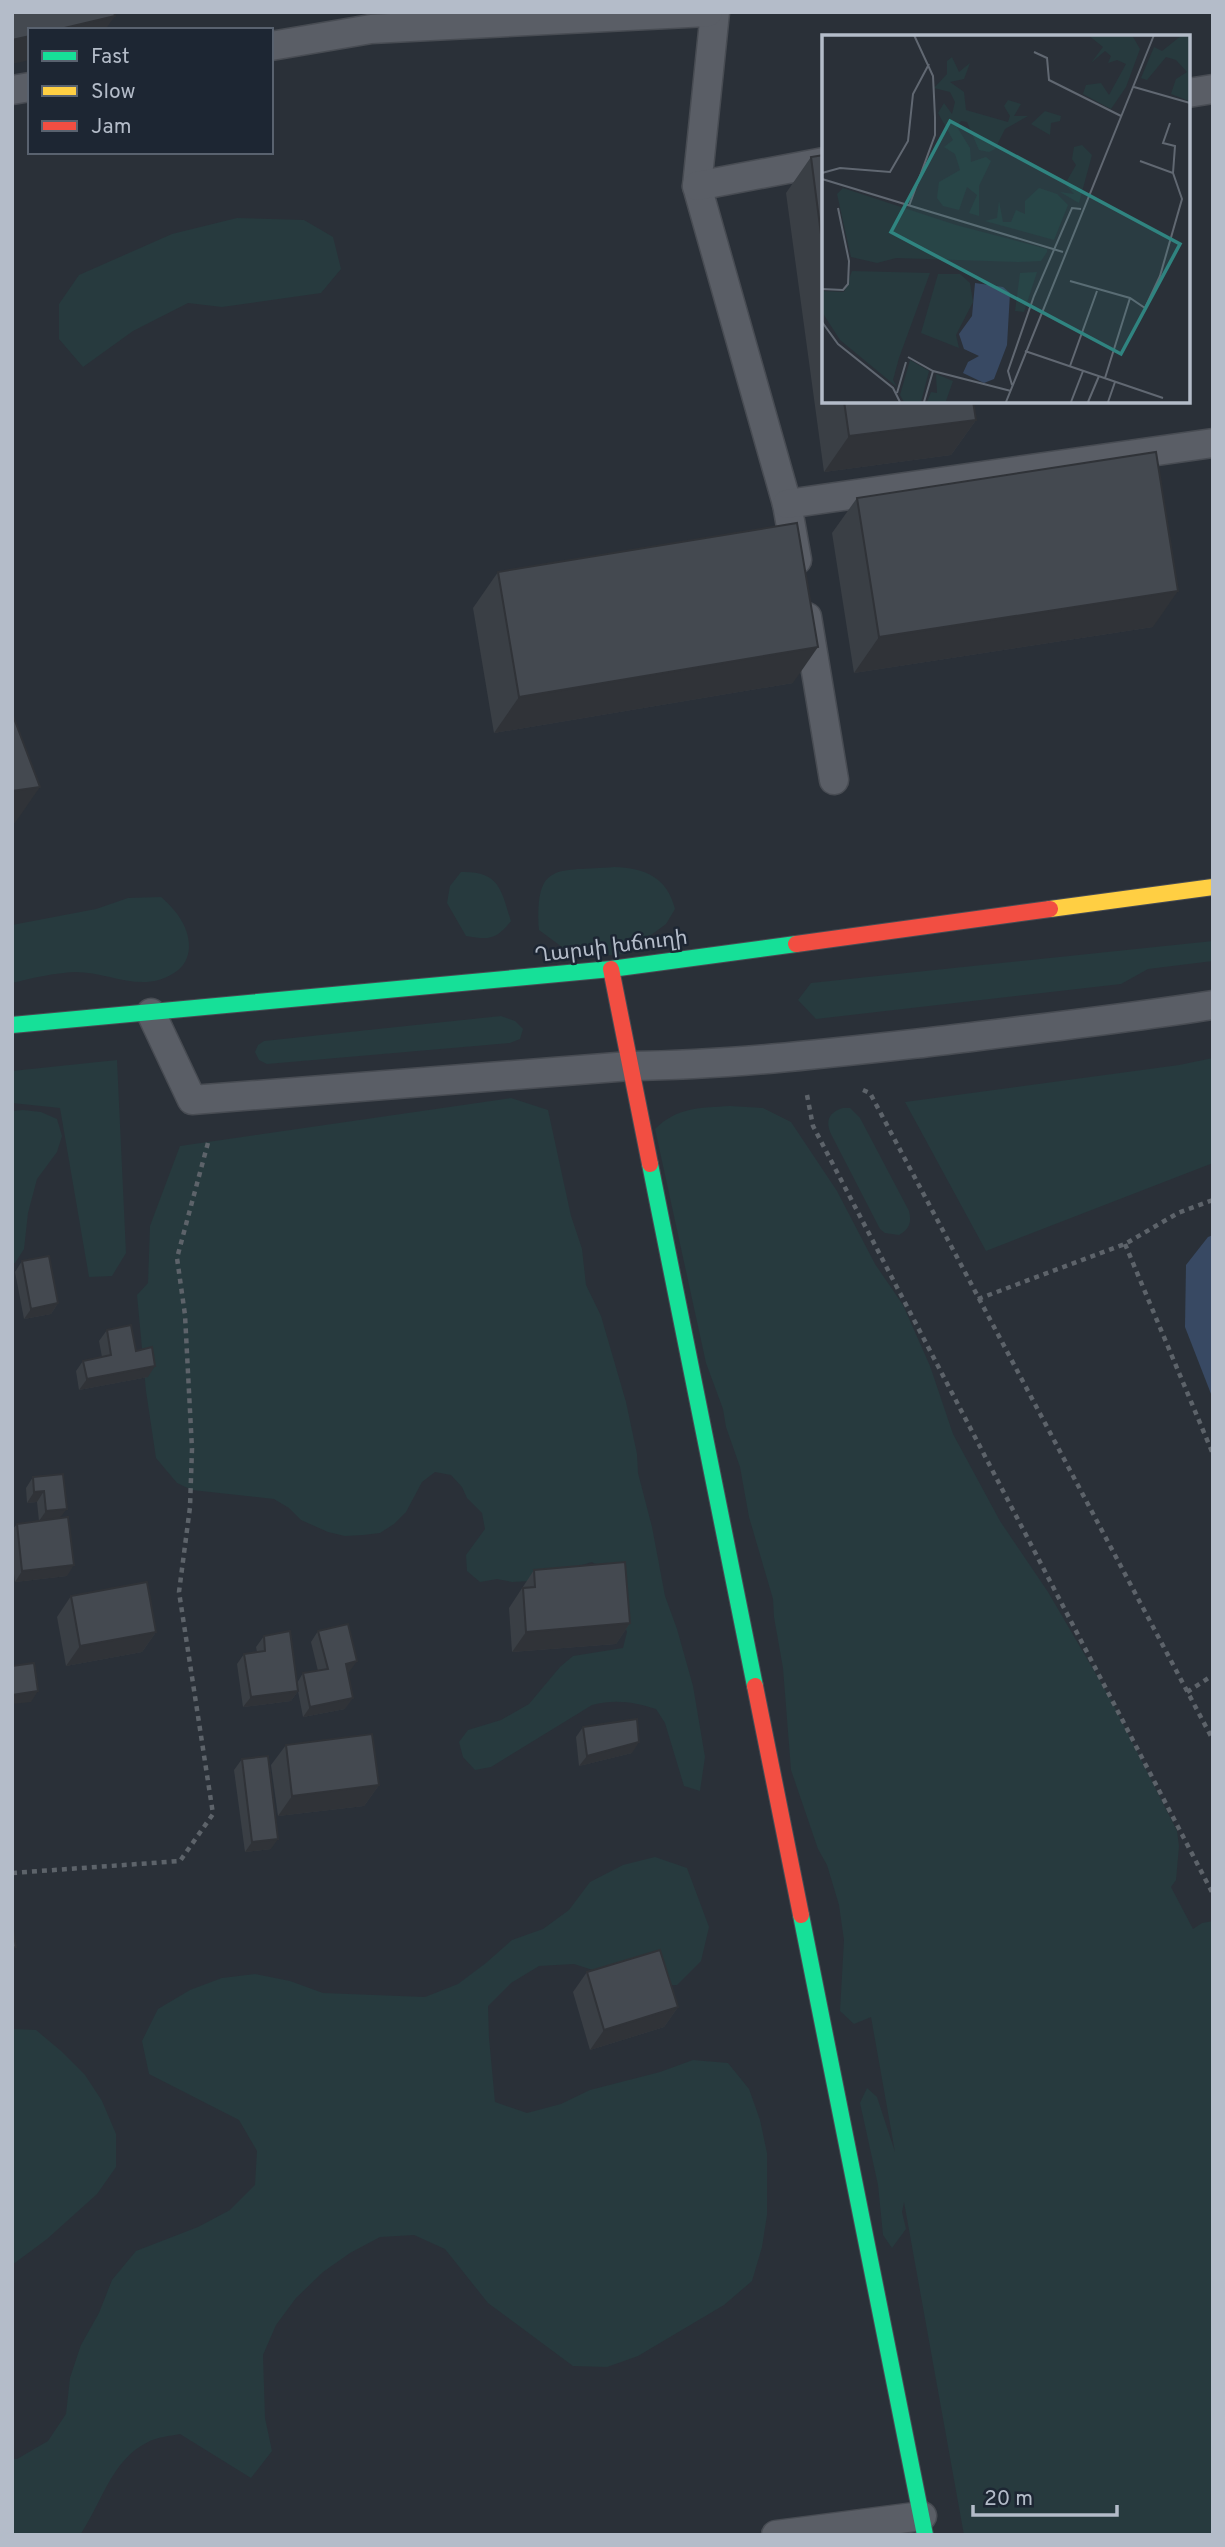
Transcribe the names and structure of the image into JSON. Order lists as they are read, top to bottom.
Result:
{
  "streets": {
    "street": ["Ղարսի խճուղի"]
  },
  "legend": ["Fast", "Slow", "Jam"],
  "scale_bar": "20 m"
}
